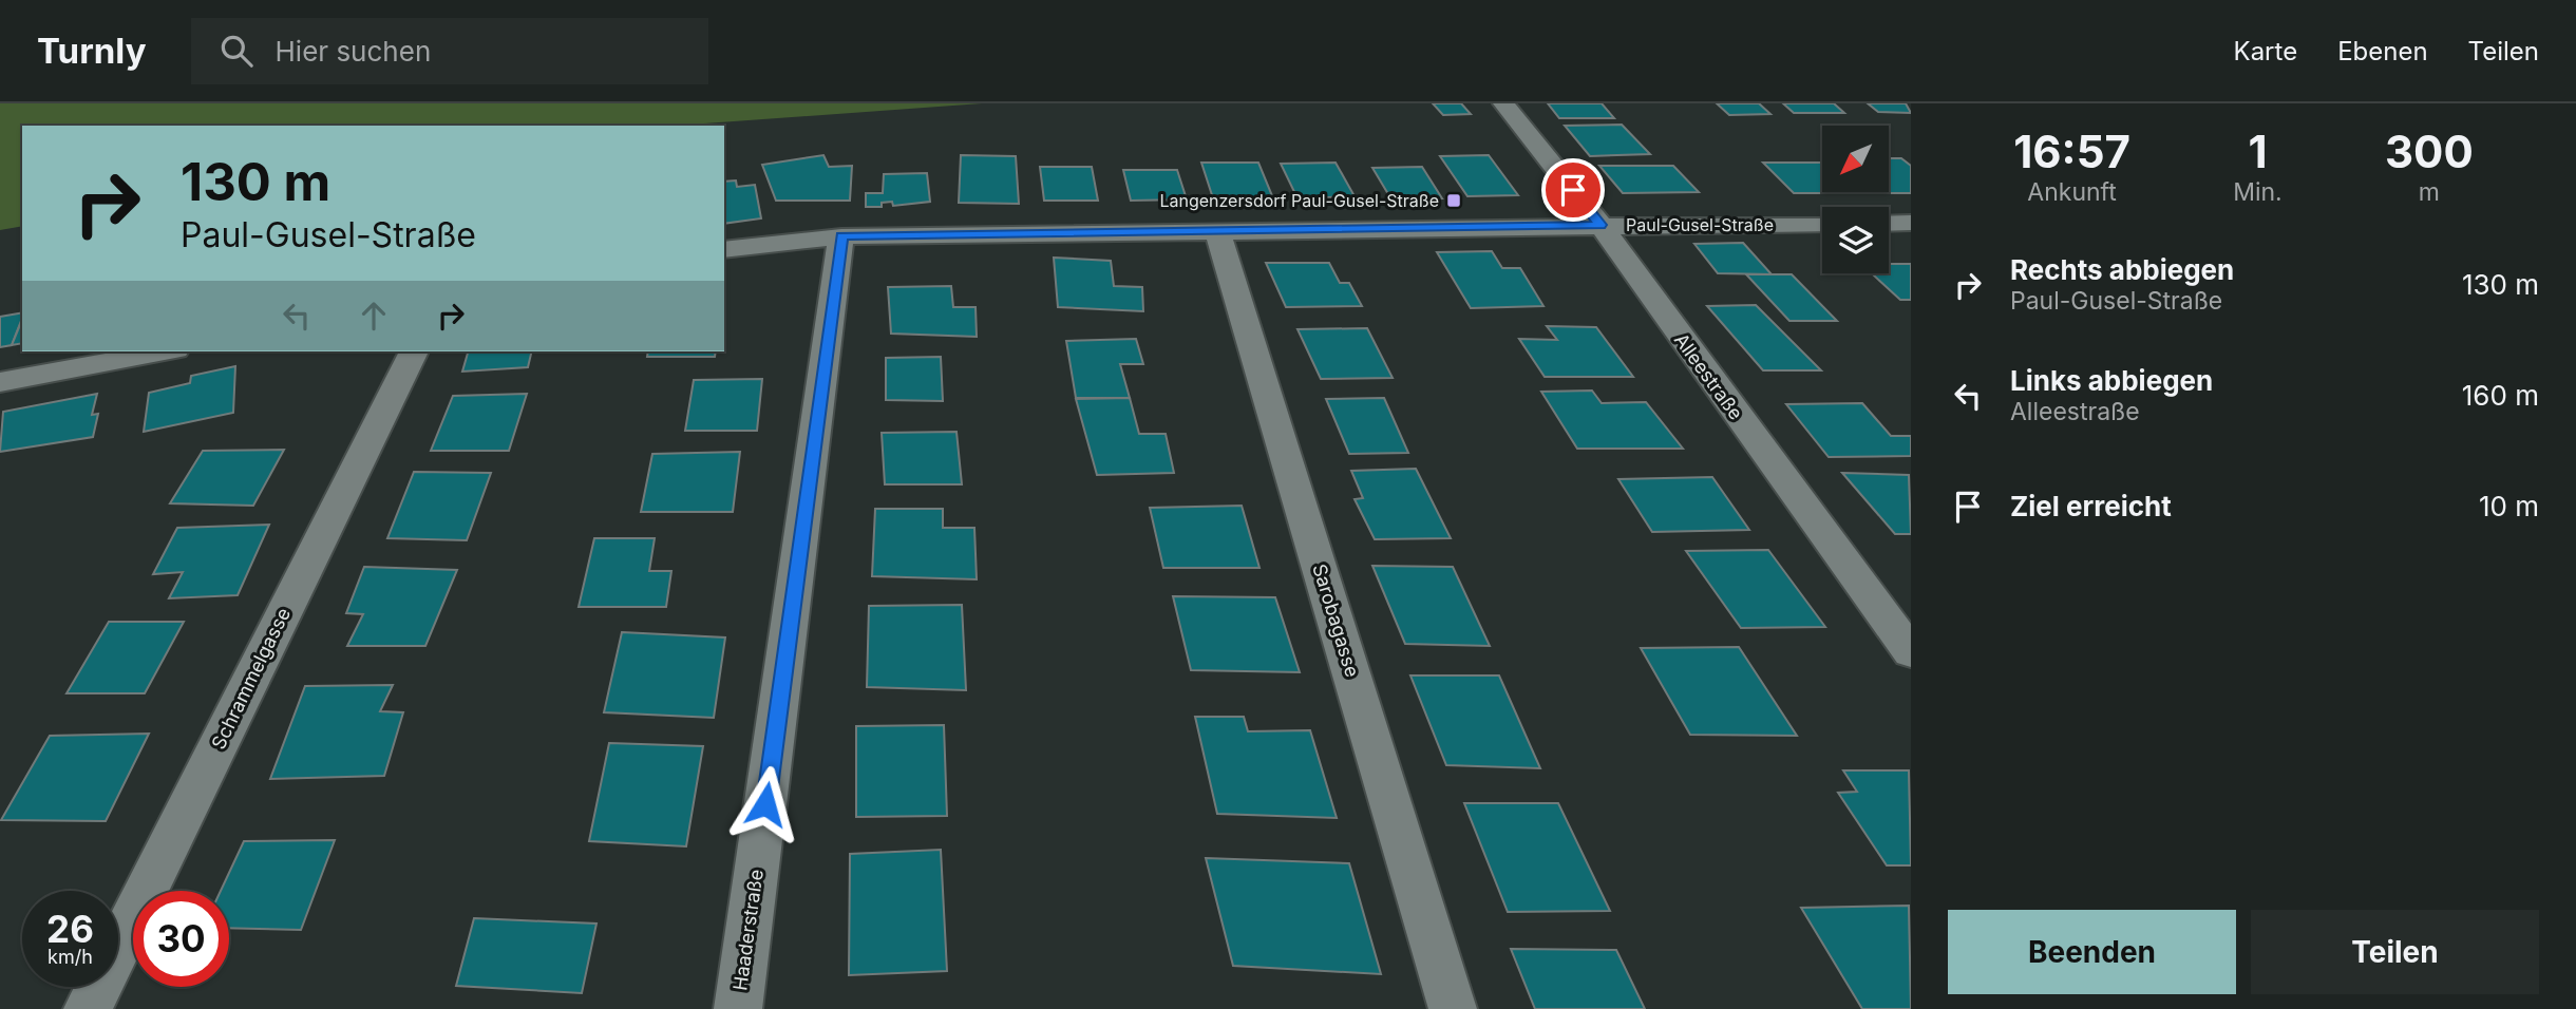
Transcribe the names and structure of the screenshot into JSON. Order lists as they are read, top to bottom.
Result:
{
  "streets": {
    "street": [
      "Paul-Gusel-Straße",
      "Alleestraße",
      "Sarobagasse",
      "Schrammelgasse",
      "Haaderstraße"
    ]
  },
  "crossings": [
    ["Paul-Gusel-Straße", "Alleestraße"],
    ["Paul-Gusel-Straße", "Sarobagasse"],
    ["Paul-Gusel-Straße", "Haaderstraße"]
  ],
  "places": {
    "transit": ["Langenzersdorf Paul-Gusel-Straße"]
  },
  "north": "bottom left",
  "page": {
    "header": "Turnly",
    "search": "Hier suchen",
    "nav": ["Karte", "Ebenen", "Teilen"],
    "eta": [
      "16:57",
      "Ankunft",
      "1",
      "Min.",
      "300",
      "m"
    ],
    "turn": ["130 m", "Paul-Gusel-Straße"],
    "list": [
      {
        "name": "Rechts abbiegen",
        "note": "Paul-Gusel-Straße",
        "value": "130 m"
      },
      {
        "name": "Links abbiegen",
        "note": "Alleestraße",
        "value": "160 m"
      },
      {
        "name": "Ziel erreicht",
        "value": "10 m"
      }
    ],
    "speed": "26 km/h",
    "limit": "30",
    "buttons": ["Beenden", "Teilen"]
  }
}
